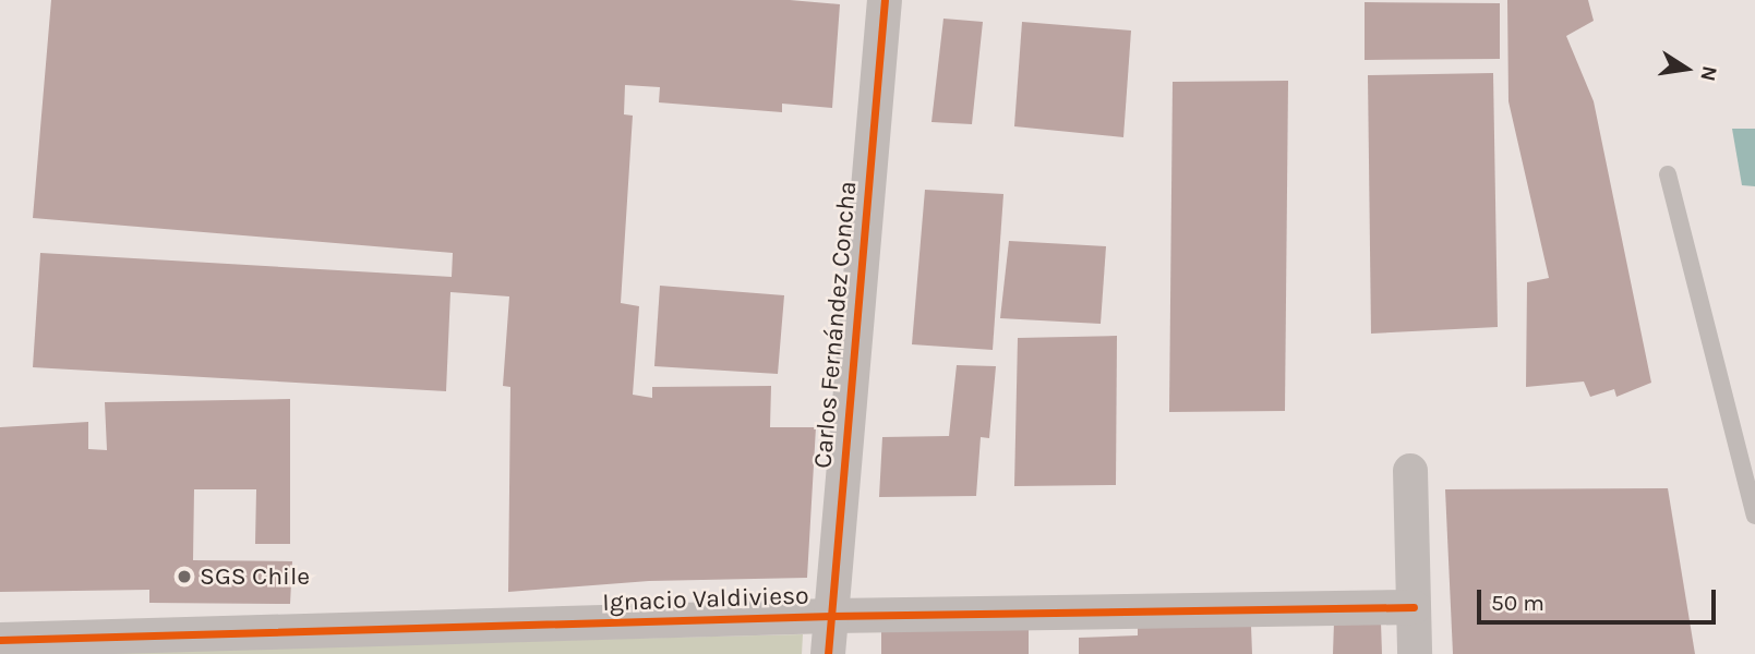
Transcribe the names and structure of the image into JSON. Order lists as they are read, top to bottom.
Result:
{
  "streets": {
    "street": ["Carlos Fernández Concha", "Ignacio Valdivieso"]
  },
  "crossings": [
    ["Carlos Fernández Concha", "Ignacio Valdivieso"]
  ],
  "places": ["SGS Chile"],
  "scale_bar": "50 m",
  "north": "right"
}
